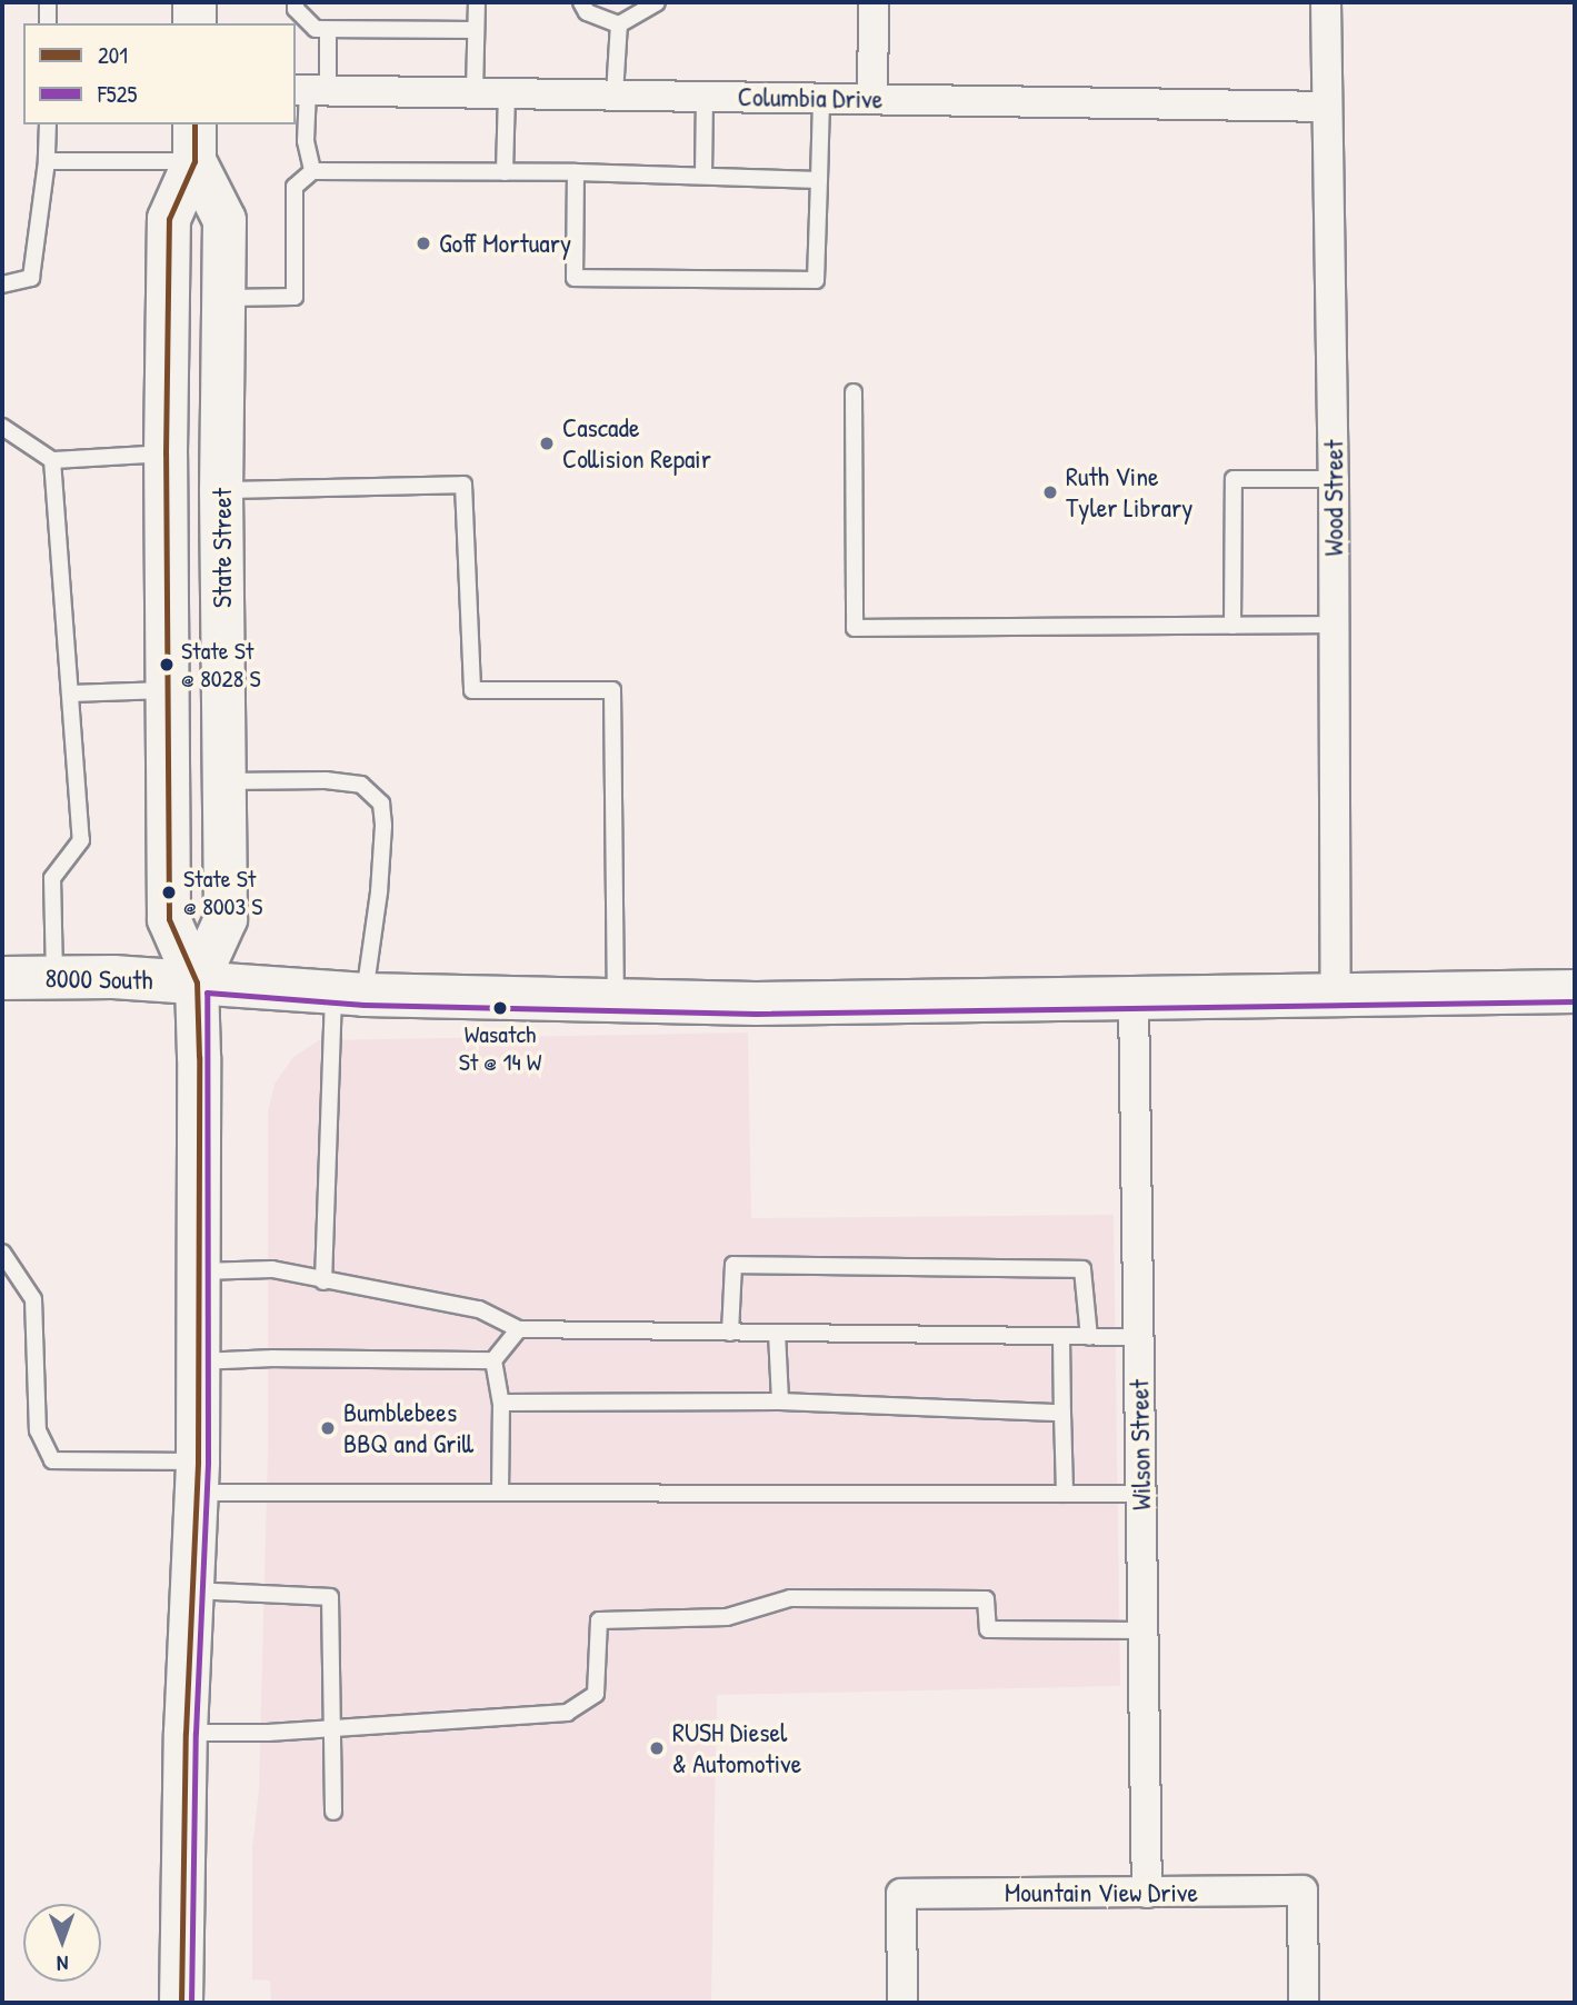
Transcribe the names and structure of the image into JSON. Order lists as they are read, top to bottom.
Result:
{
  "streets": {
    "main road": ["State Street", "8000 South"],
    "street": [
      "Columbia Drive",
      "Wood Street",
      "Wilson Street",
      "Mountain View Drive"
    ]
  },
  "crossings": [
    ["Columbia Drive", "Wood Street"],
    ["Wood Street", "8000 South"],
    ["State Street", "8000 South"],
    ["8000 South", "Wilson Street"],
    ["Wilson Street", "Mountain View Drive"]
  ],
  "places": [
    "Goff Mortuary",
    "Cascade Collision Repair",
    "Ruth Vine Tyler Library",
    "State St @ 8028 S",
    "State St @ 8003 S",
    "Wasatch St @ 14 W",
    "Bumblebees BBQ and Grill",
    "RUSH Diesel & Automotive"
  ],
  "lines": ["transit line 201", "transit line F525"],
  "legend": ["201", "F525"],
  "north": "bottom"
}
